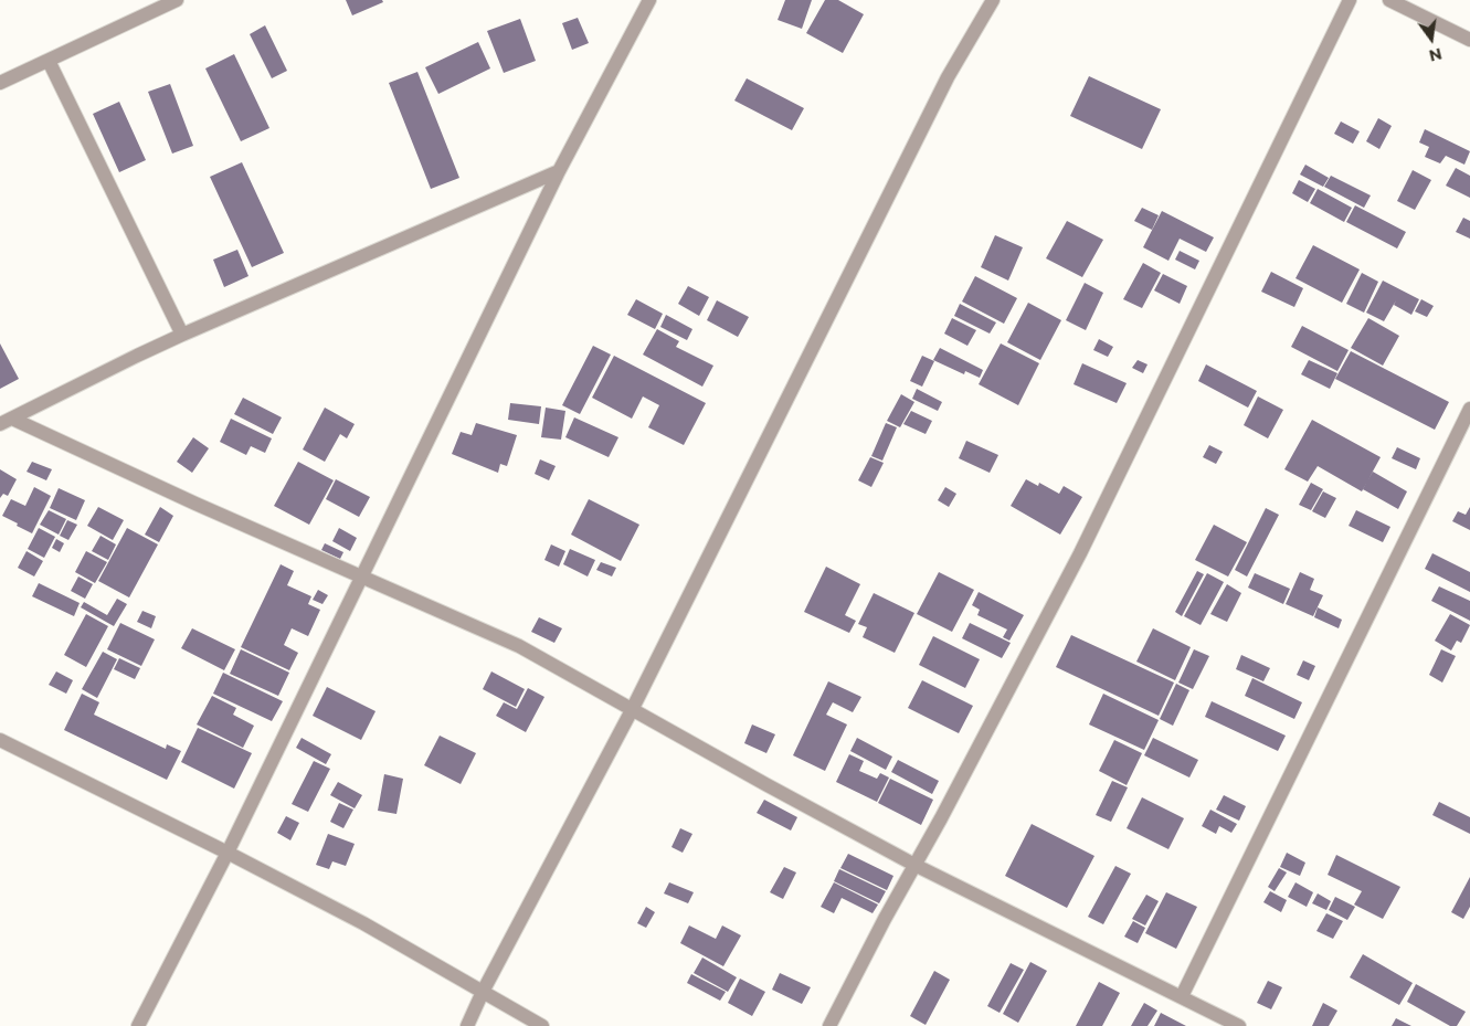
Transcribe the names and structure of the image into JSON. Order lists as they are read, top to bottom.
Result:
{
  "north": "bottom"
}
